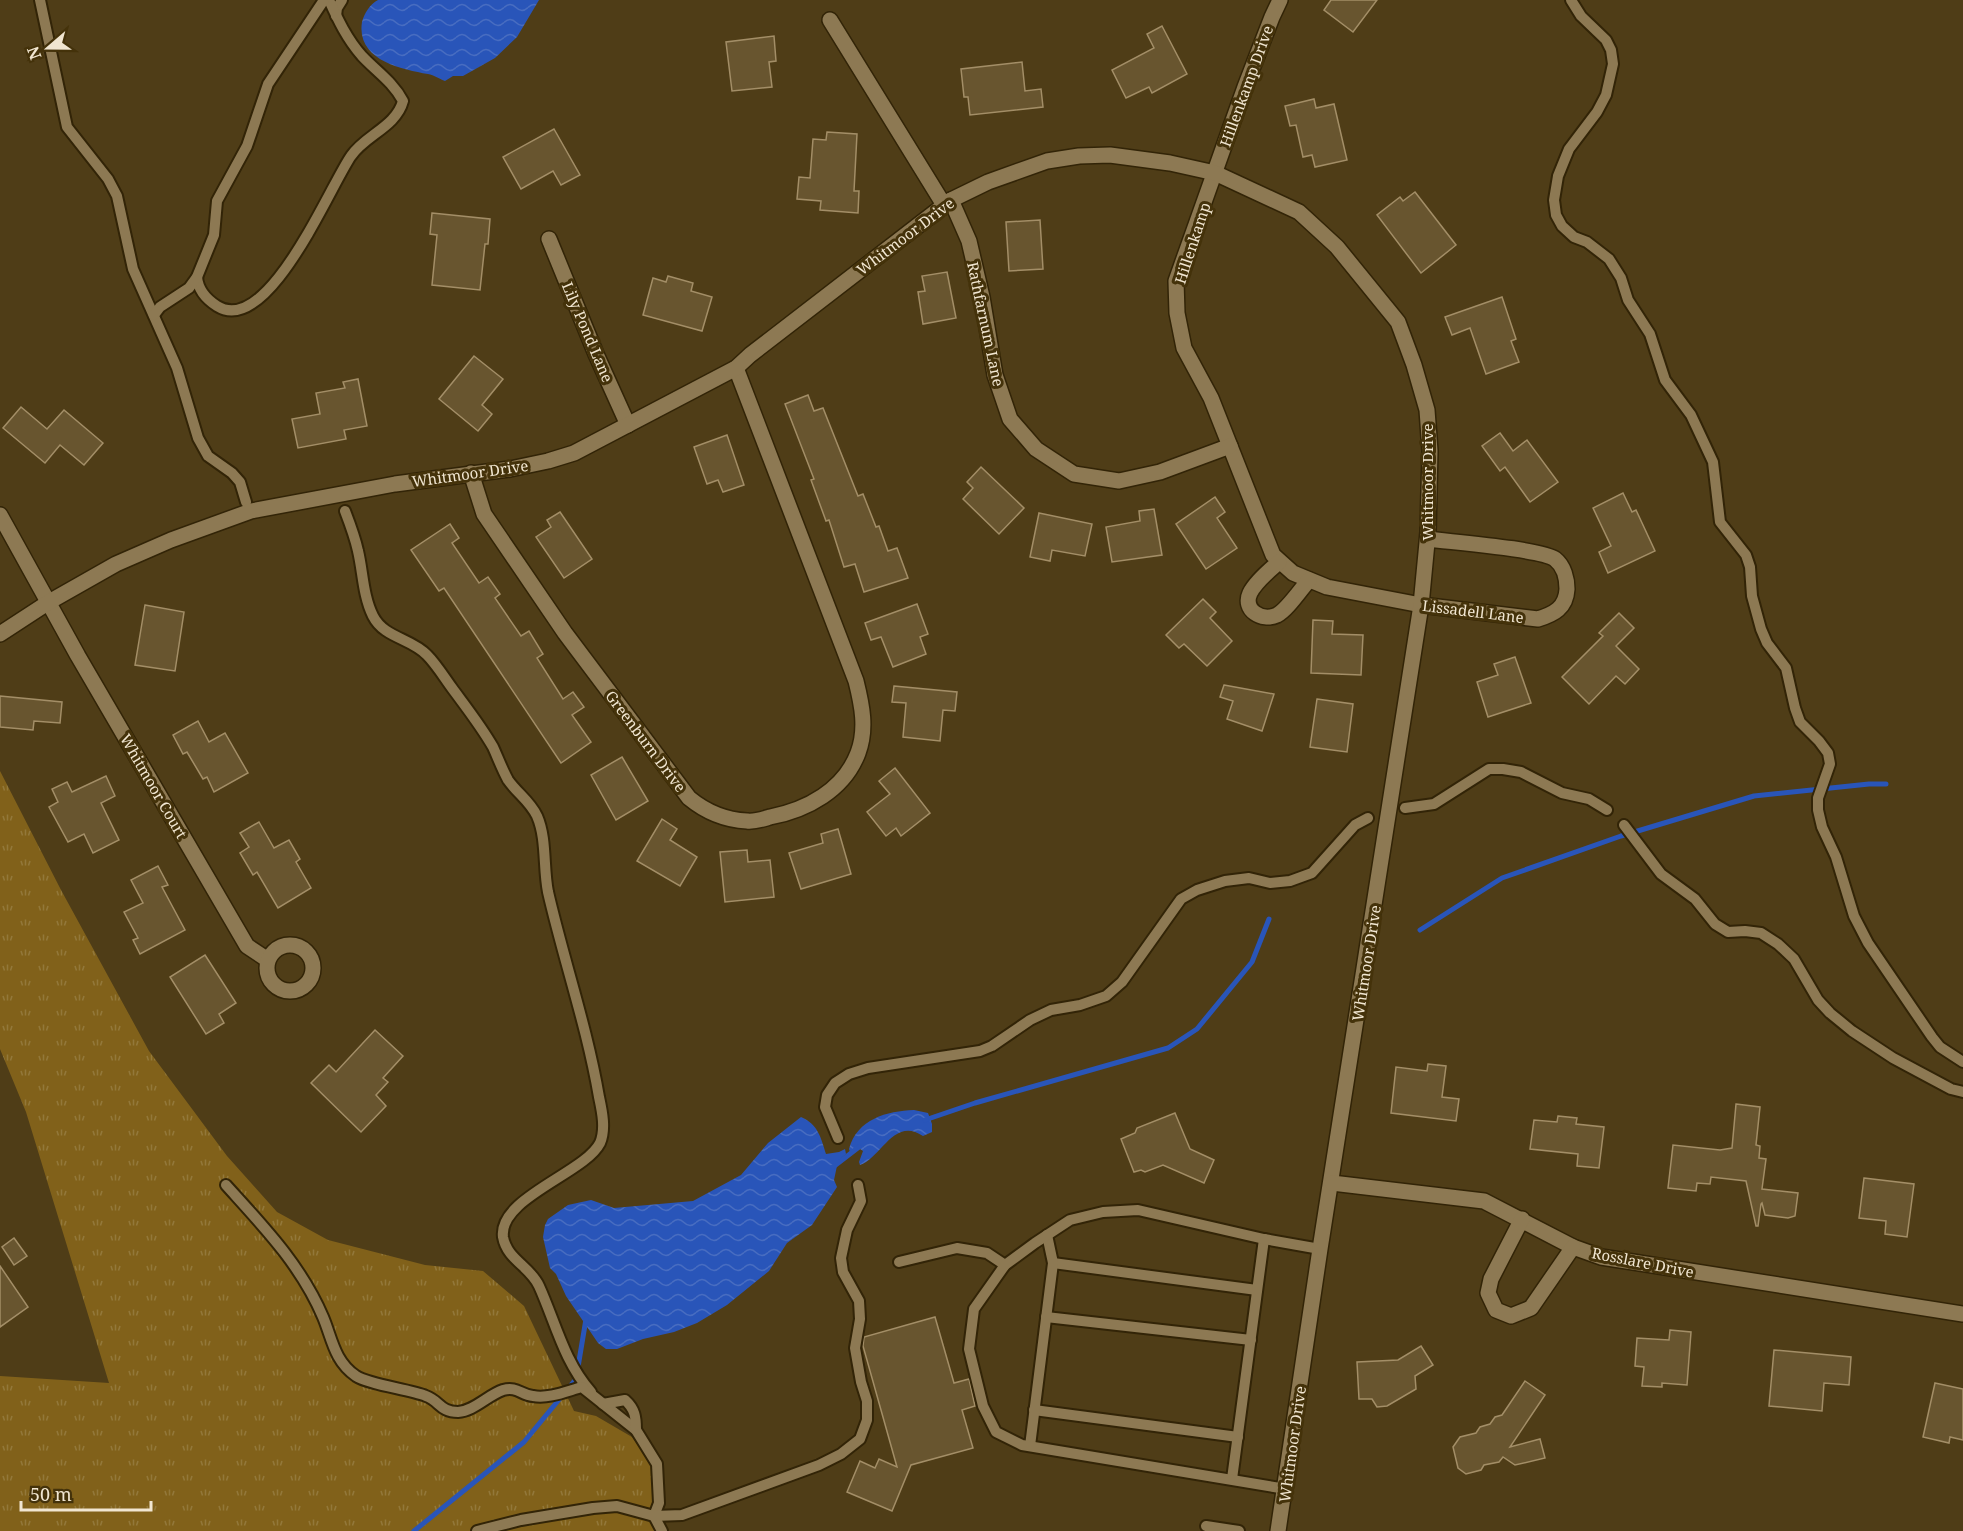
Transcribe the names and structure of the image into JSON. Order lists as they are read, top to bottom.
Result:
{
  "streets": {
    "street": [
      "Hillenkamp Drive",
      "Whitmoor Drive",
      "Hillenkamp",
      "Rathfarnum Lane",
      "Lily Pond Lane",
      "Lissadell Lane",
      "Greenburn Drive",
      "Whitmoor Court",
      "Rosslare Drive"
    ]
  },
  "crossings": [
    ["Hillenkamp Drive", "Whitmoor Drive"],
    ["Hillenkamp Drive", "Hillenkamp"],
    ["Whitmoor Drive", "Hillenkamp"],
    ["Whitmoor Drive", "Rathfarnum Lane"],
    ["Whitmoor Drive", "Lily Pond Lane"],
    ["Whitmoor Drive", "Lissadell Lane"],
    ["Whitmoor Drive", "Greenburn Drive"],
    ["Whitmoor Drive", "Whitmoor Court"],
    ["Whitmoor Drive", "Rosslare Drive"],
    ["Hillenkamp", "Rathfarnum Lane"]
  ],
  "scale_bar": "50 m",
  "north": "left"
}
